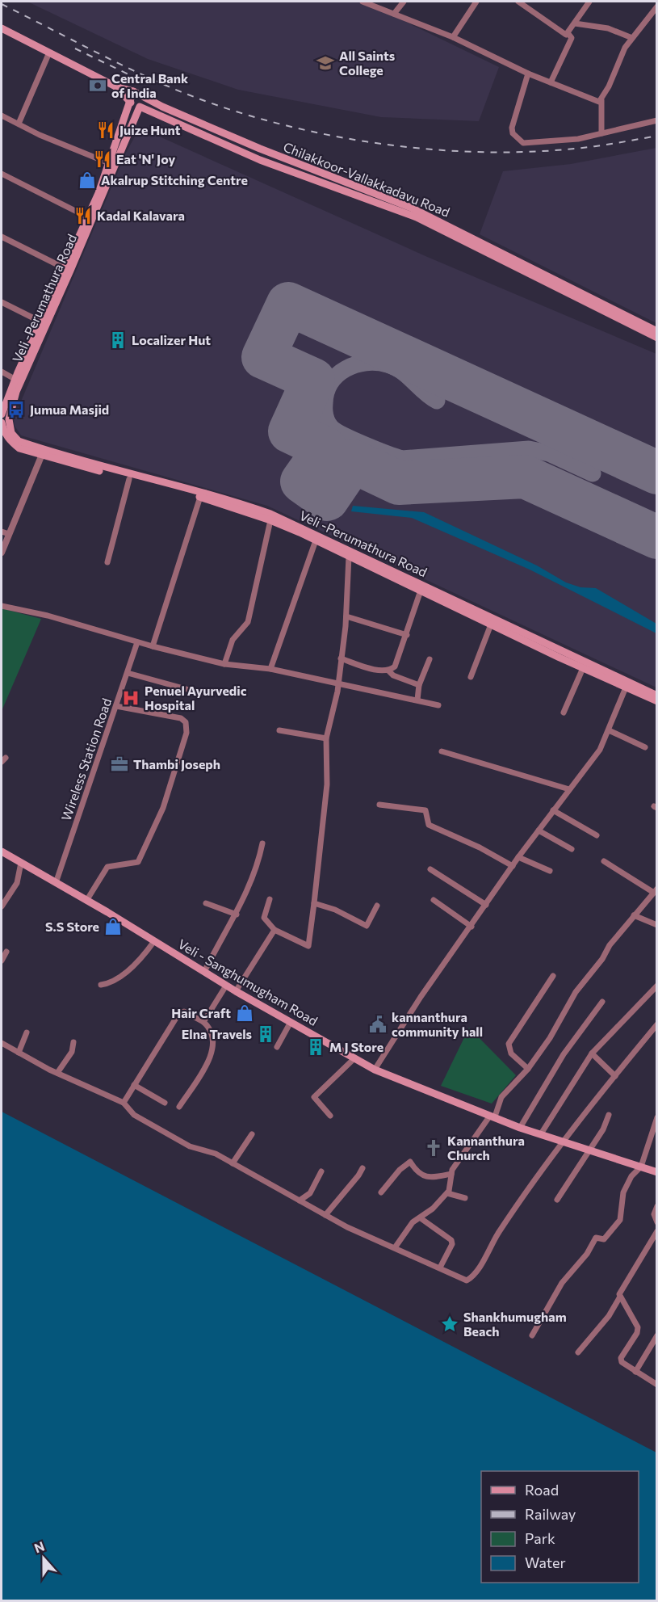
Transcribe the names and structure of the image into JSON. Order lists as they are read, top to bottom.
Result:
{
  "streets": {
    "main road": ["Chilakkoor-Vallakkadavu Road", "Veli -Perumathura Road", "Veli - Sanghumugham Road"],
    "street": ["Wireless Station Road"]
  },
  "crossings": [
    ["Wireless Station Road", "Veli - Sanghumugham Road"]
  ],
  "places": {
    "school or university": ["All Saints College"],
    "bank": ["Central Bank of India"],
    "restaurant": ["Juize Hunt", "Eat 'N' Joy", "Kadal Kalavara"],
    "shop": ["Akalrup Stitching Centre", "S.S Store", "Hair Craft"],
    "building": ["Localizer Hut", "Elna Travels", "M J Store"],
    "bus stop": ["Jumua Masjid"],
    "hospital": ["Penuel Ayurvedic Hospital"],
    "office": ["Thambi Joseph"],
    "public building": ["kannanthura community hall"],
    "church": ["Kannanthura Church"],
    "place": ["Shankhumugham Beach"]
  },
  "legend": [
    "Road",
    "Railway",
    "Park",
    "Water"
  ],
  "north": "top"
}
